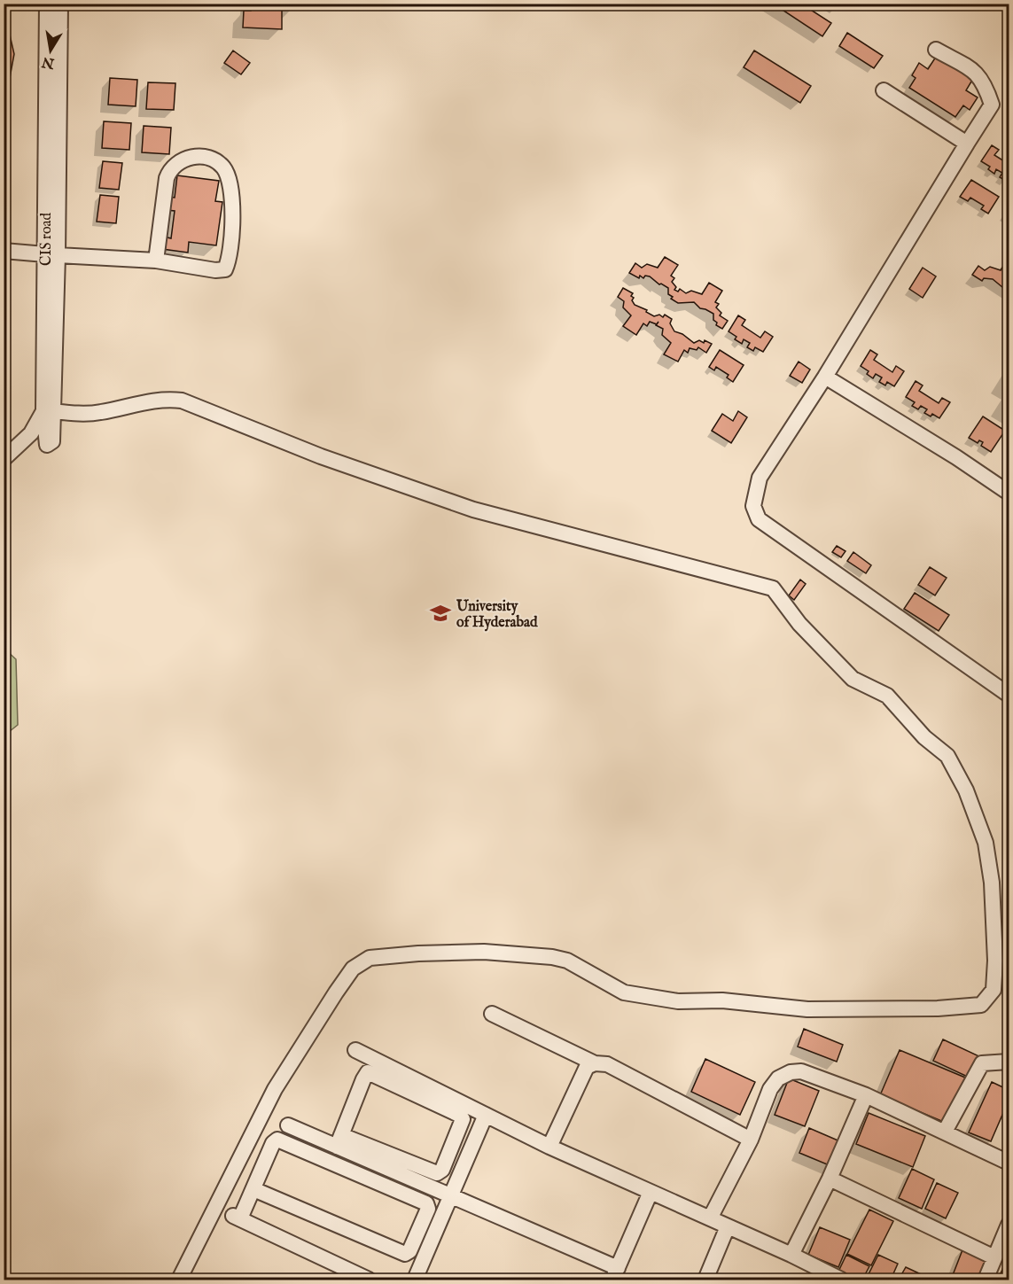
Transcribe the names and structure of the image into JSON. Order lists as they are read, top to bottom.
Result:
{
  "streets": {
    "street": ["CIS road"]
  },
  "places": {
    "school or university": ["University of Hyderabad"]
  },
  "north": "bottom"
}
